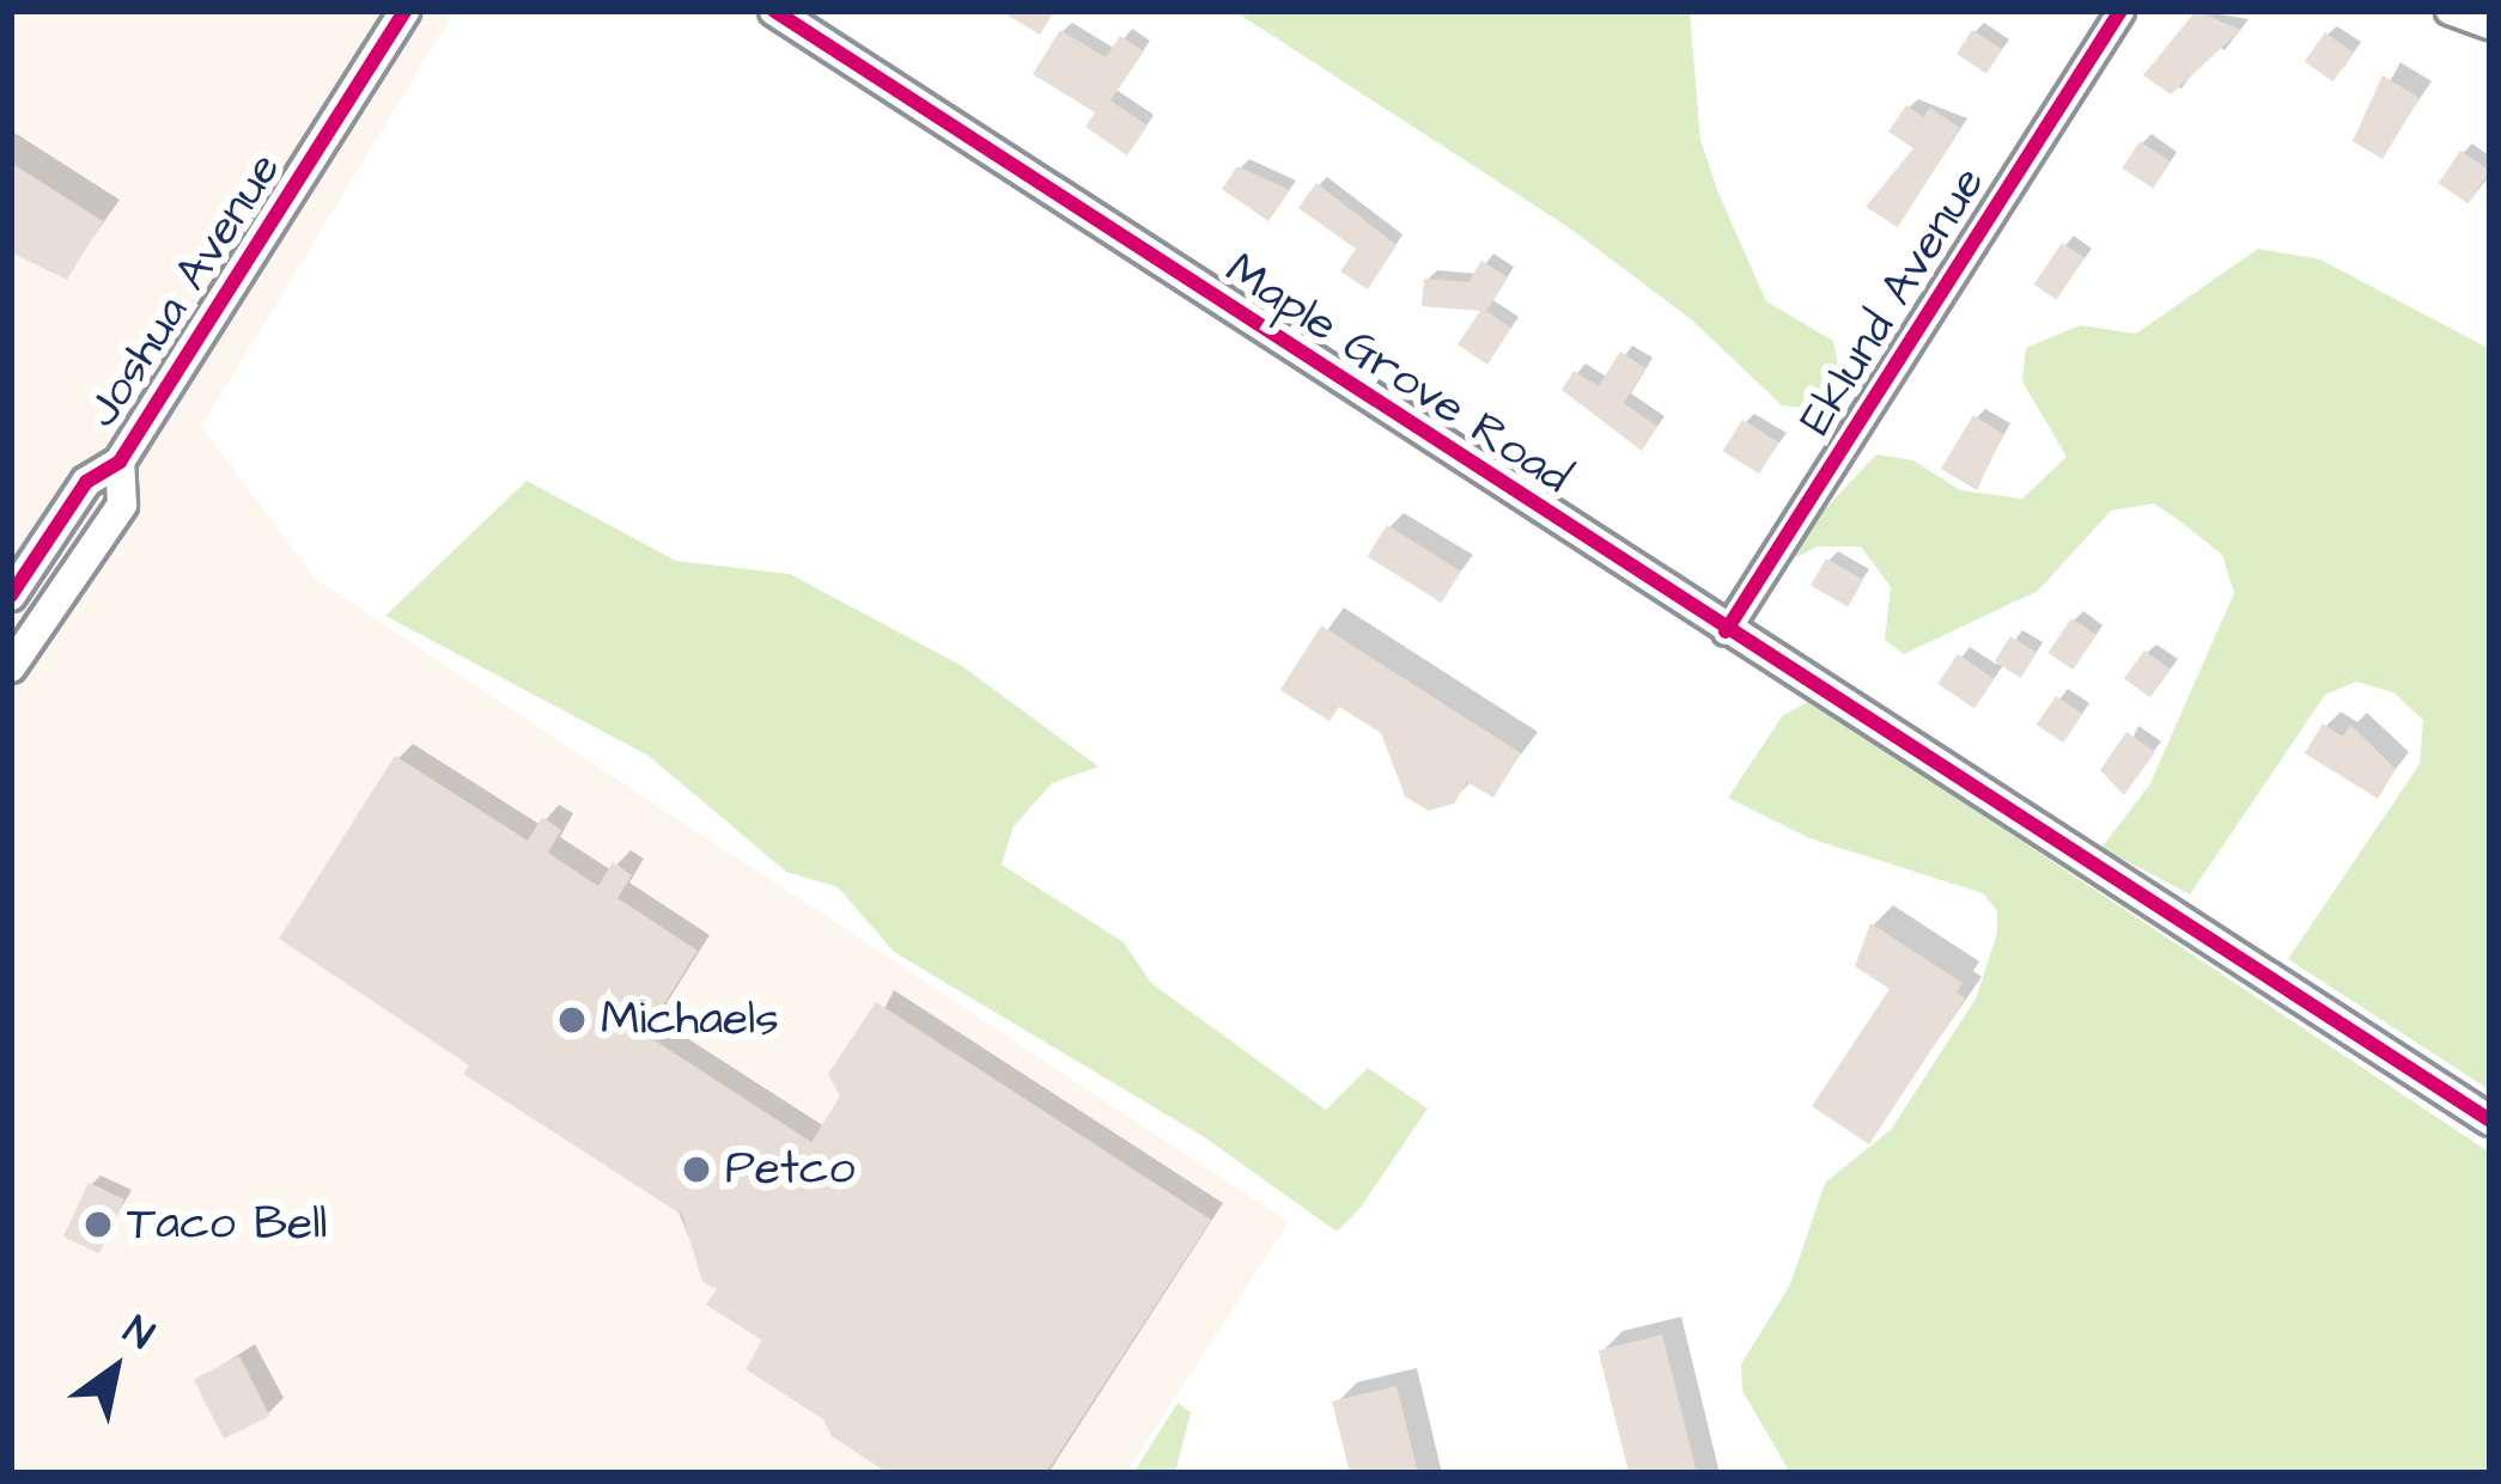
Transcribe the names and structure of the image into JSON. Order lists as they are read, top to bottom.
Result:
{
  "streets": {
    "street": ["Joshua Avenue", "Eklund Avenue", "Maple Grove Road"]
  },
  "crossings": [
    ["Eklund Avenue", "Maple Grove Road"]
  ],
  "places": ["Michaels", "Petco", "Taco Bell"],
  "north": "top right"
}
